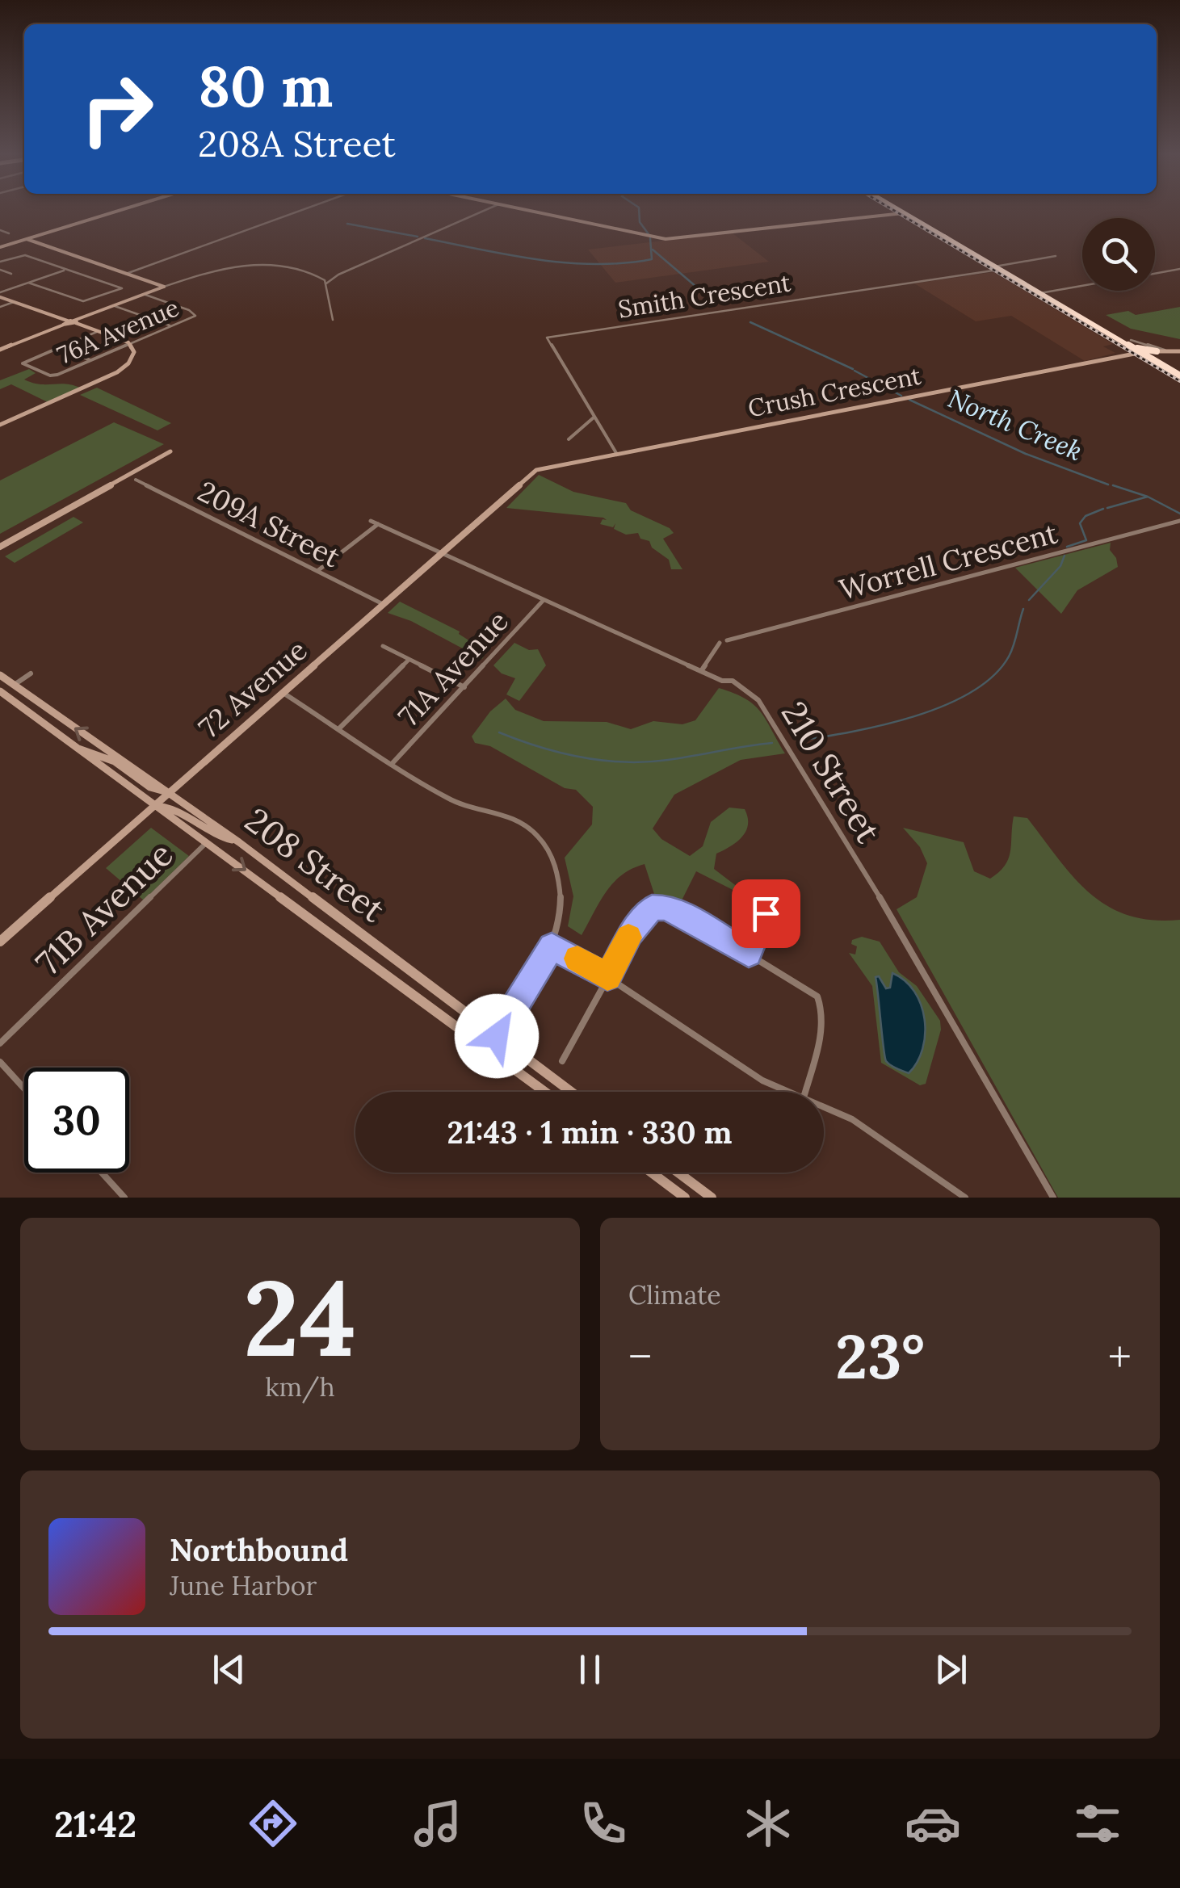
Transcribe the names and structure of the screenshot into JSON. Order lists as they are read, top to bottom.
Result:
{
  "streets": {
    "main road": ["Crush Crescent", "72 Avenue", "208 Street"],
    "street": [
      "Smith Crescent",
      "76A Avenue",
      "209A Street",
      "Worrell Crescent",
      "71A Avenue",
      "210 Street",
      "71B Avenue"
    ]
  },
  "crossings": [
    ["Smith Crescent", "Crush Crescent"],
    ["Crush Crescent", "72 Avenue"],
    ["209A Street", "72 Avenue"],
    ["71A Avenue", "210 Street"],
    ["72 Avenue", "210 Street"],
    ["72 Avenue", "208 Street"],
    ["208 Street", "71B Avenue"]
  ],
  "water": ["North Creek"],
  "page": {
    "turn": ["80 m", "208A Street"],
    "limit": "30",
    "trip": "21:43 · 1 min · 330 m",
    "tile": [
      ["24", "km/h"],
      "Climate"
    ],
    "heat": ["−", "23°", "+"],
    "song": ["Northbound", "June Harbor"],
    "tabs": "21:42"
  }
}
